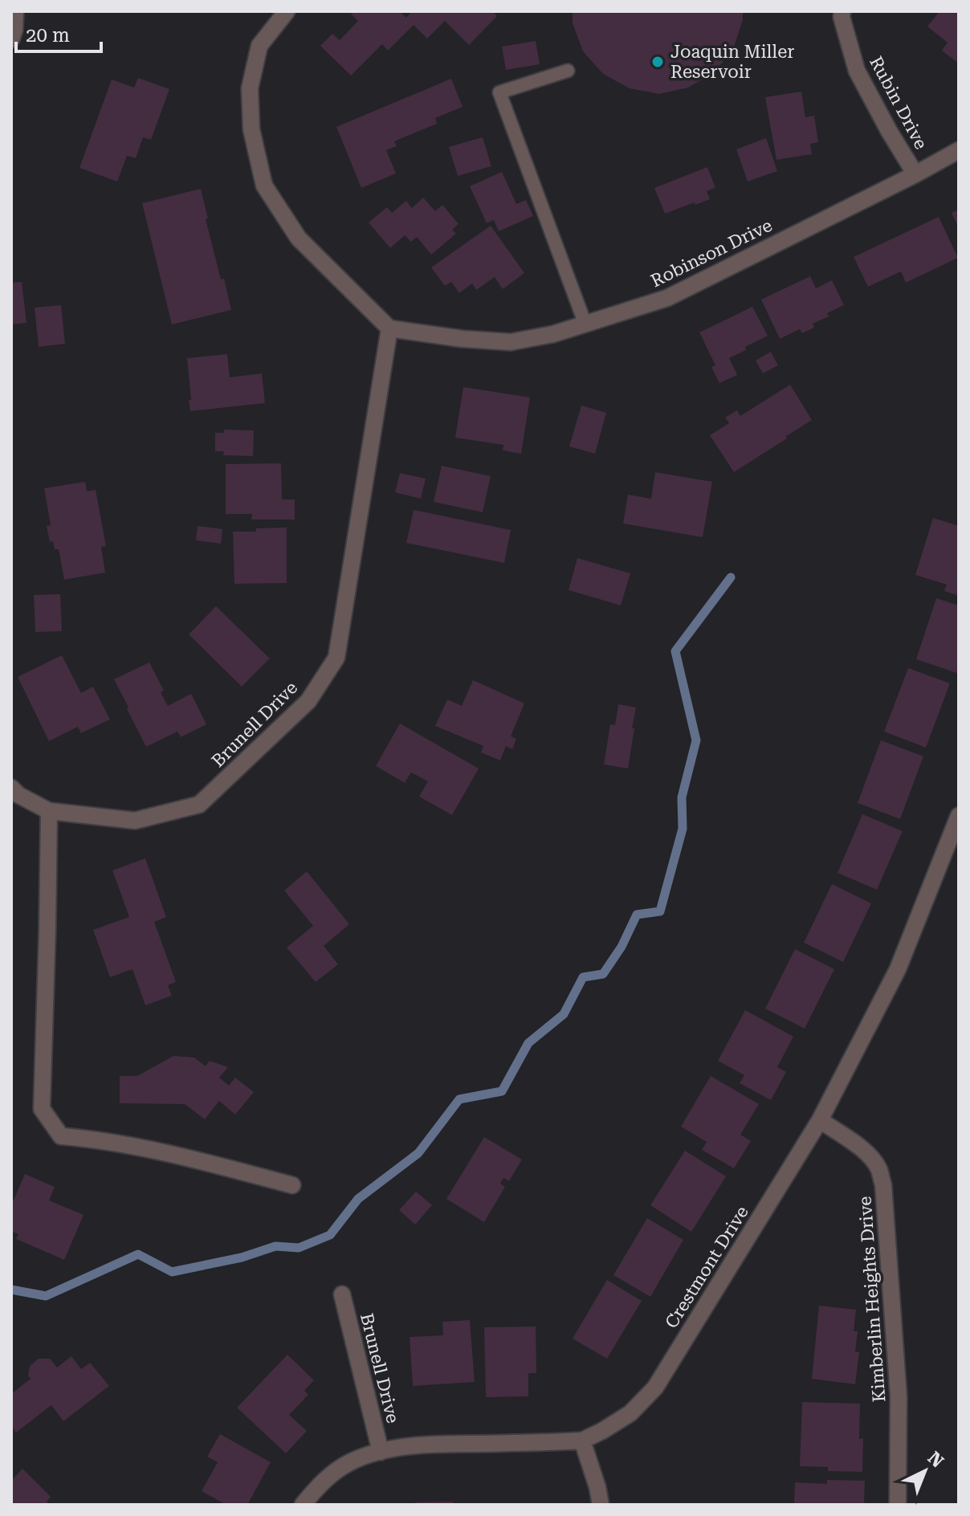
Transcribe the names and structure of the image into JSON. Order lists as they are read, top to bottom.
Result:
{
  "streets": {
    "street": [
      "Rubin Drive",
      "Robinson Drive",
      "Brunell Drive",
      "Crestmont Drive",
      "Kimberlin Heights Drive"
    ]
  },
  "crossings": [
    ["Rubin Drive", "Robinson Drive"],
    ["Robinson Drive", "Brunell Drive"],
    ["Brunell Drive", "Crestmont Drive"],
    ["Crestmont Drive", "Kimberlin Heights Drive"]
  ],
  "places": ["Joaquin Miller Reservoir"],
  "scale_bar": "20 m",
  "north": "top right"
}
